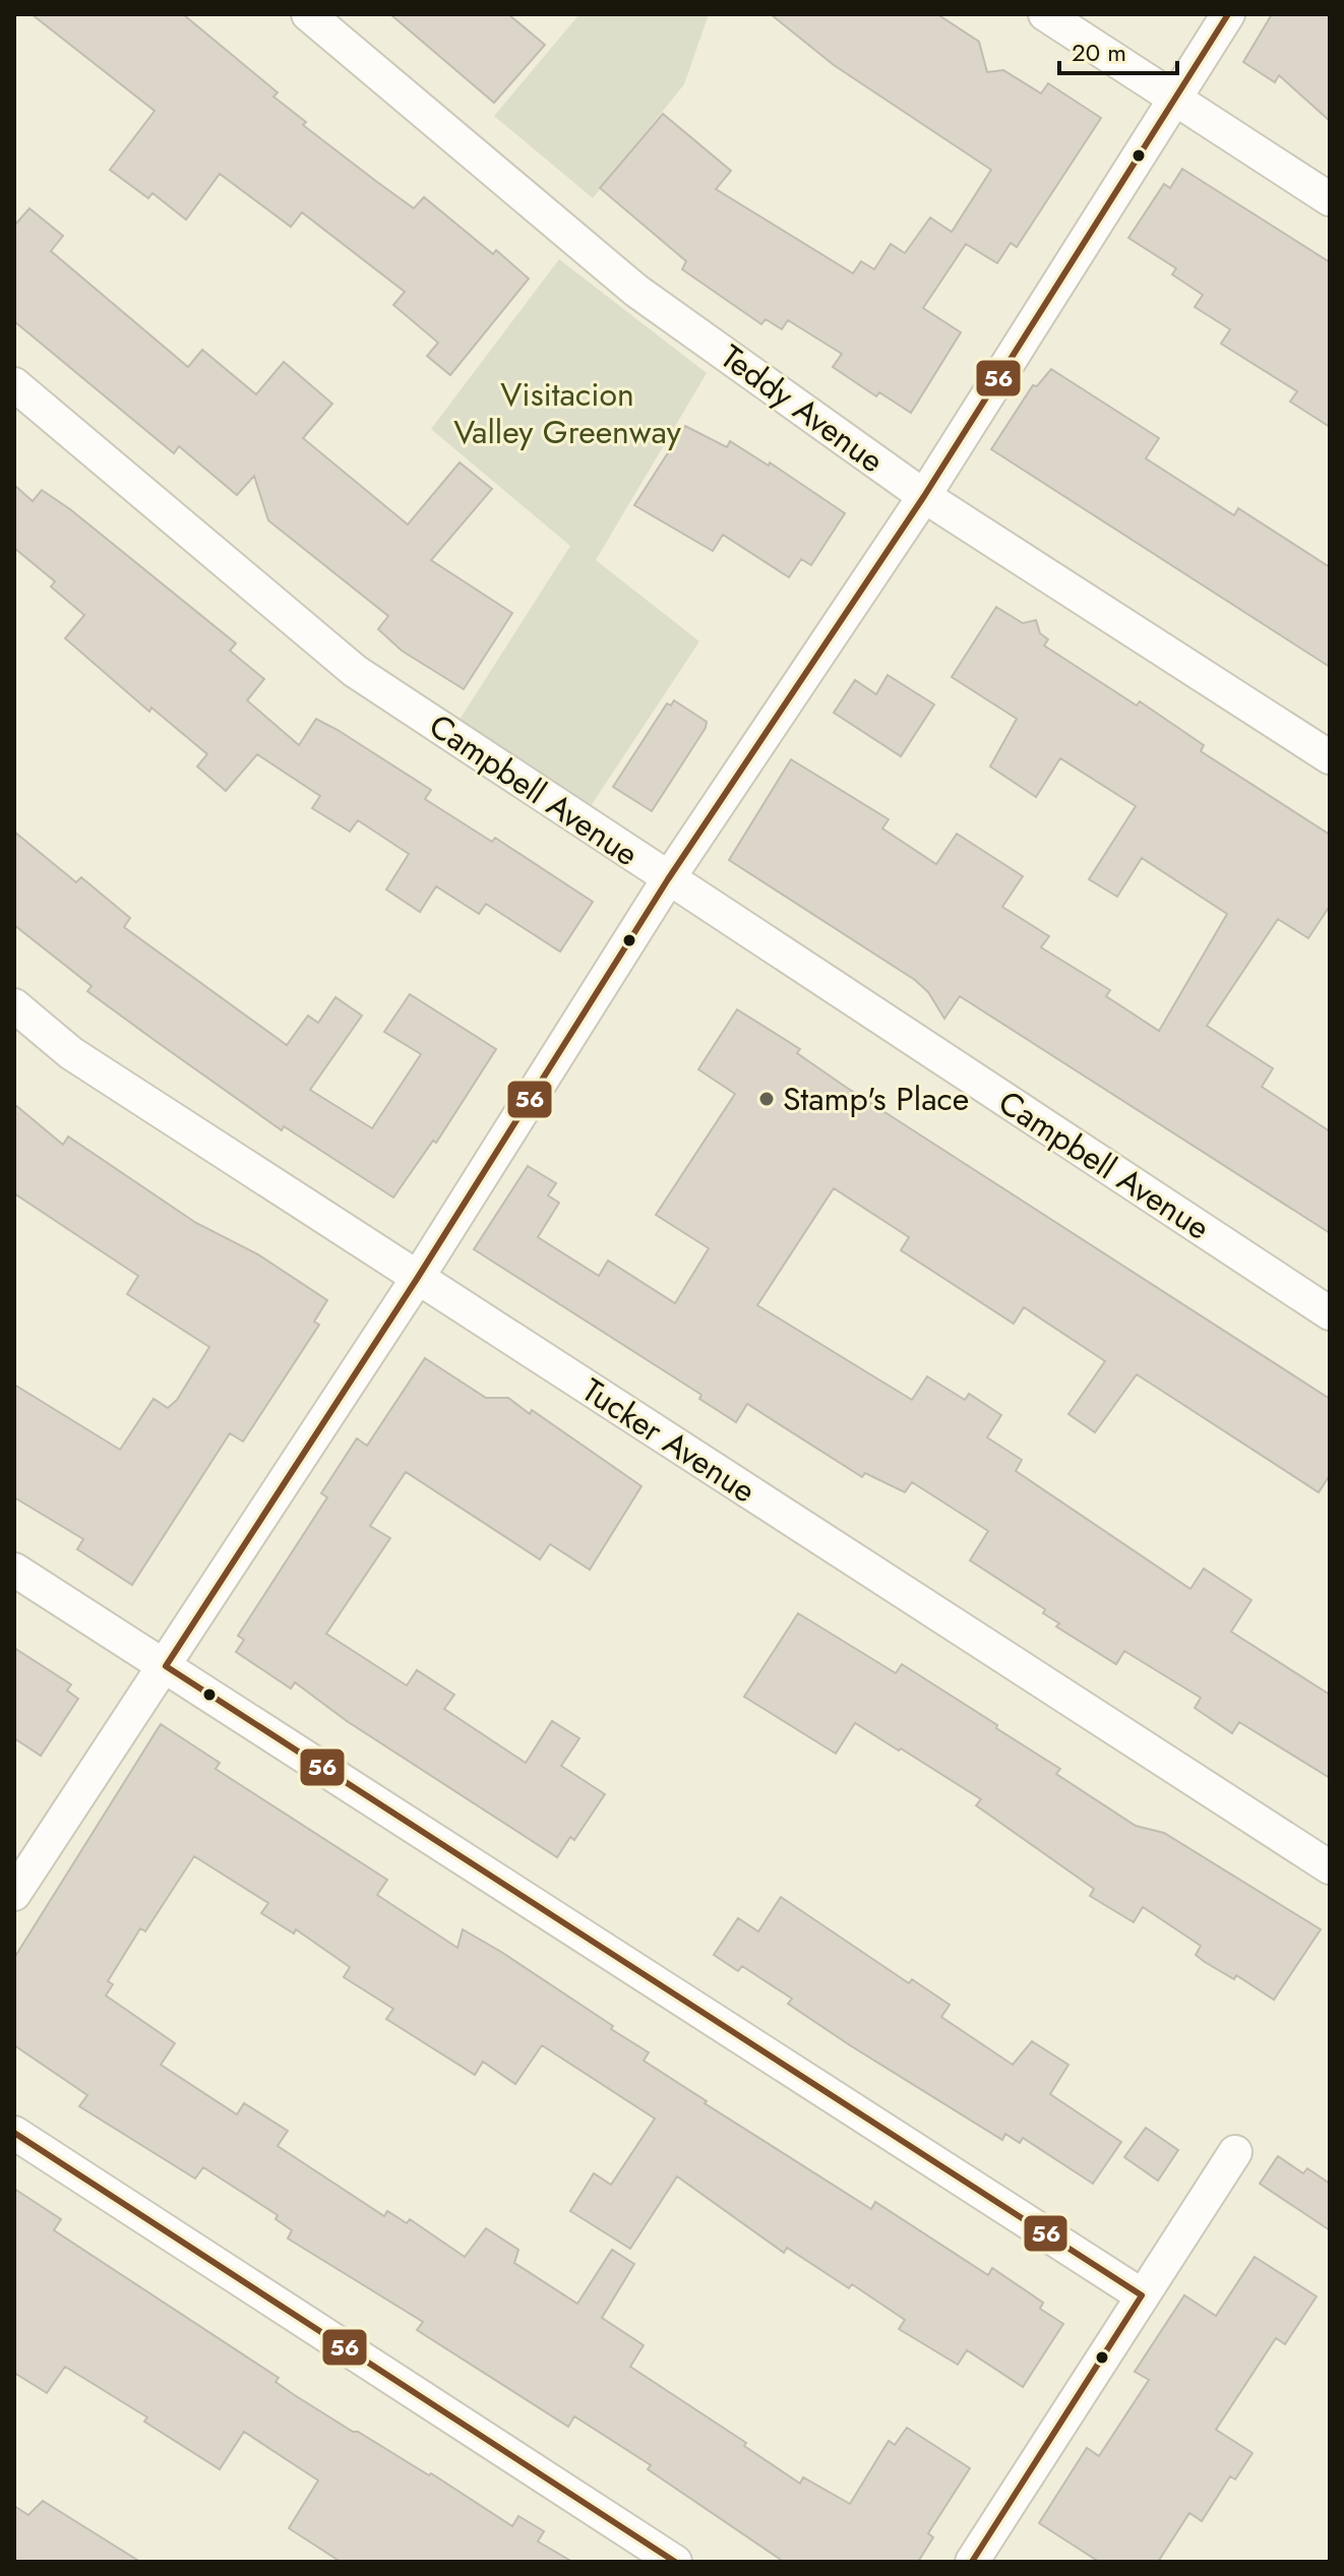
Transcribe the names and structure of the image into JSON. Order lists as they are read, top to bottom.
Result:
{
  "streets": {
    "street": ["Teddy Avenue", "Campbell Avenue", "Tucker Avenue"]
  },
  "parks": ["Visitacion Valley Greenway"],
  "places": ["Stamp's Place"],
  "lines": ["transit line 56"],
  "scale_bar": "20 m"
}
